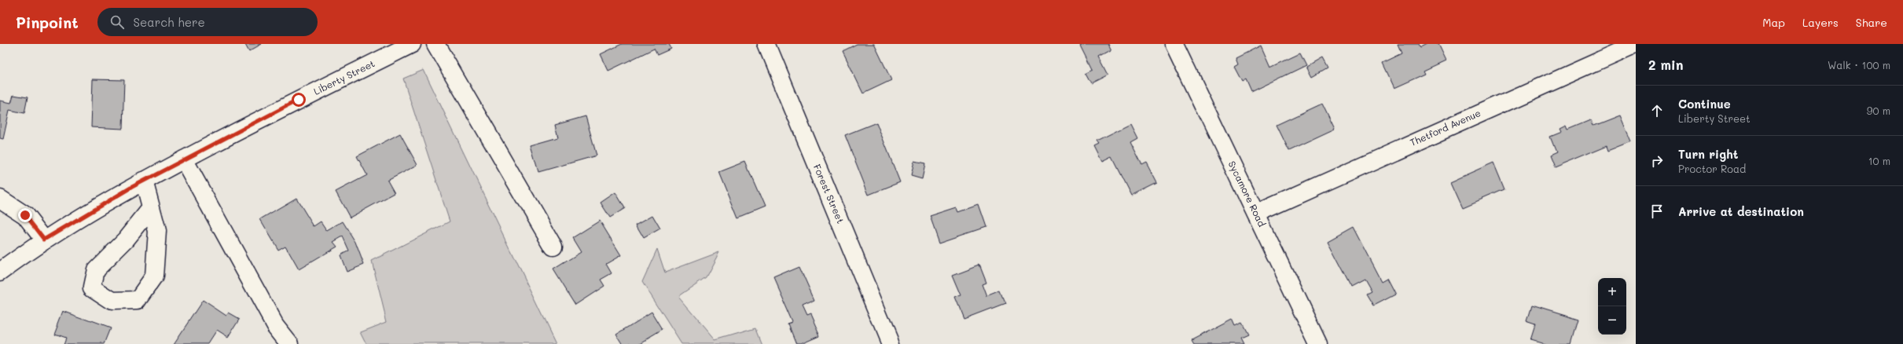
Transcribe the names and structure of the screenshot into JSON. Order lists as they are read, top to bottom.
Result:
{
  "streets": {
    "street": [
      "Liberty Street",
      "Thetford Avenue",
      "Forest Street",
      "Sycamore Road"
    ]
  },
  "crossings": [
    ["Thetford Avenue", "Sycamore Road"]
  ],
  "page": {
    "header": "Pinpoint",
    "search": "Search here",
    "nav": ["Map", "Layers", "Share"],
    "heading": ["2 min", "Walk · 100 m"],
    "list": [
      ["Continue", "Liberty Street", "90 m"],
      ["Turn right", "Proctor Road", "10 m"],
      "Arrive at destination"
    ],
    "map_buttons": ["+", "−"]
  }
}
